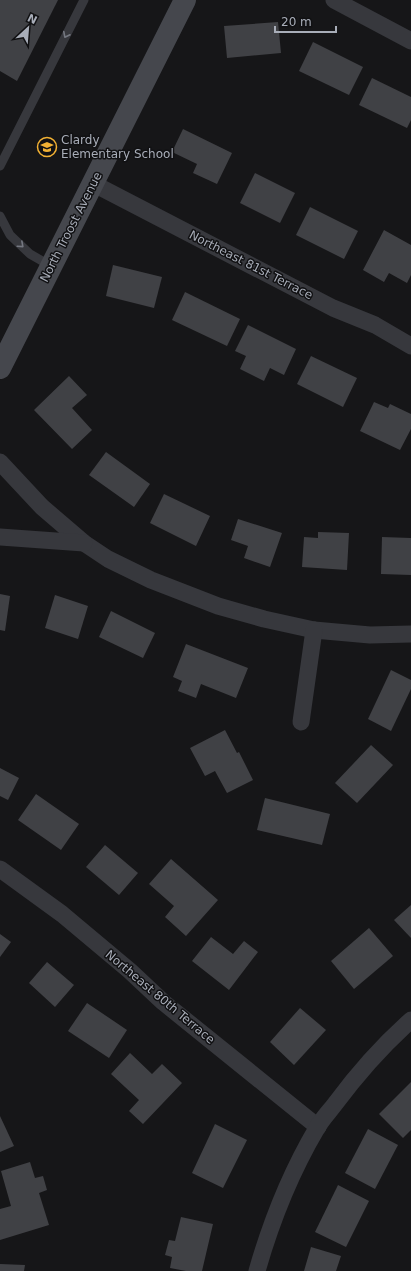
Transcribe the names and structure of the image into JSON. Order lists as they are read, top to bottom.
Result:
{
  "streets": {
    "street": ["North Troost Avenue", "Northeast 81st Terrace", "Northeast 80th Terrace"]
  },
  "crossings": [
    ["North Troost Avenue", "Northeast 81st Terrace"]
  ],
  "places": {
    "school or university": ["Clardy Elementary School"]
  },
  "scale_bar": "20 m",
  "north": "top right"
}
